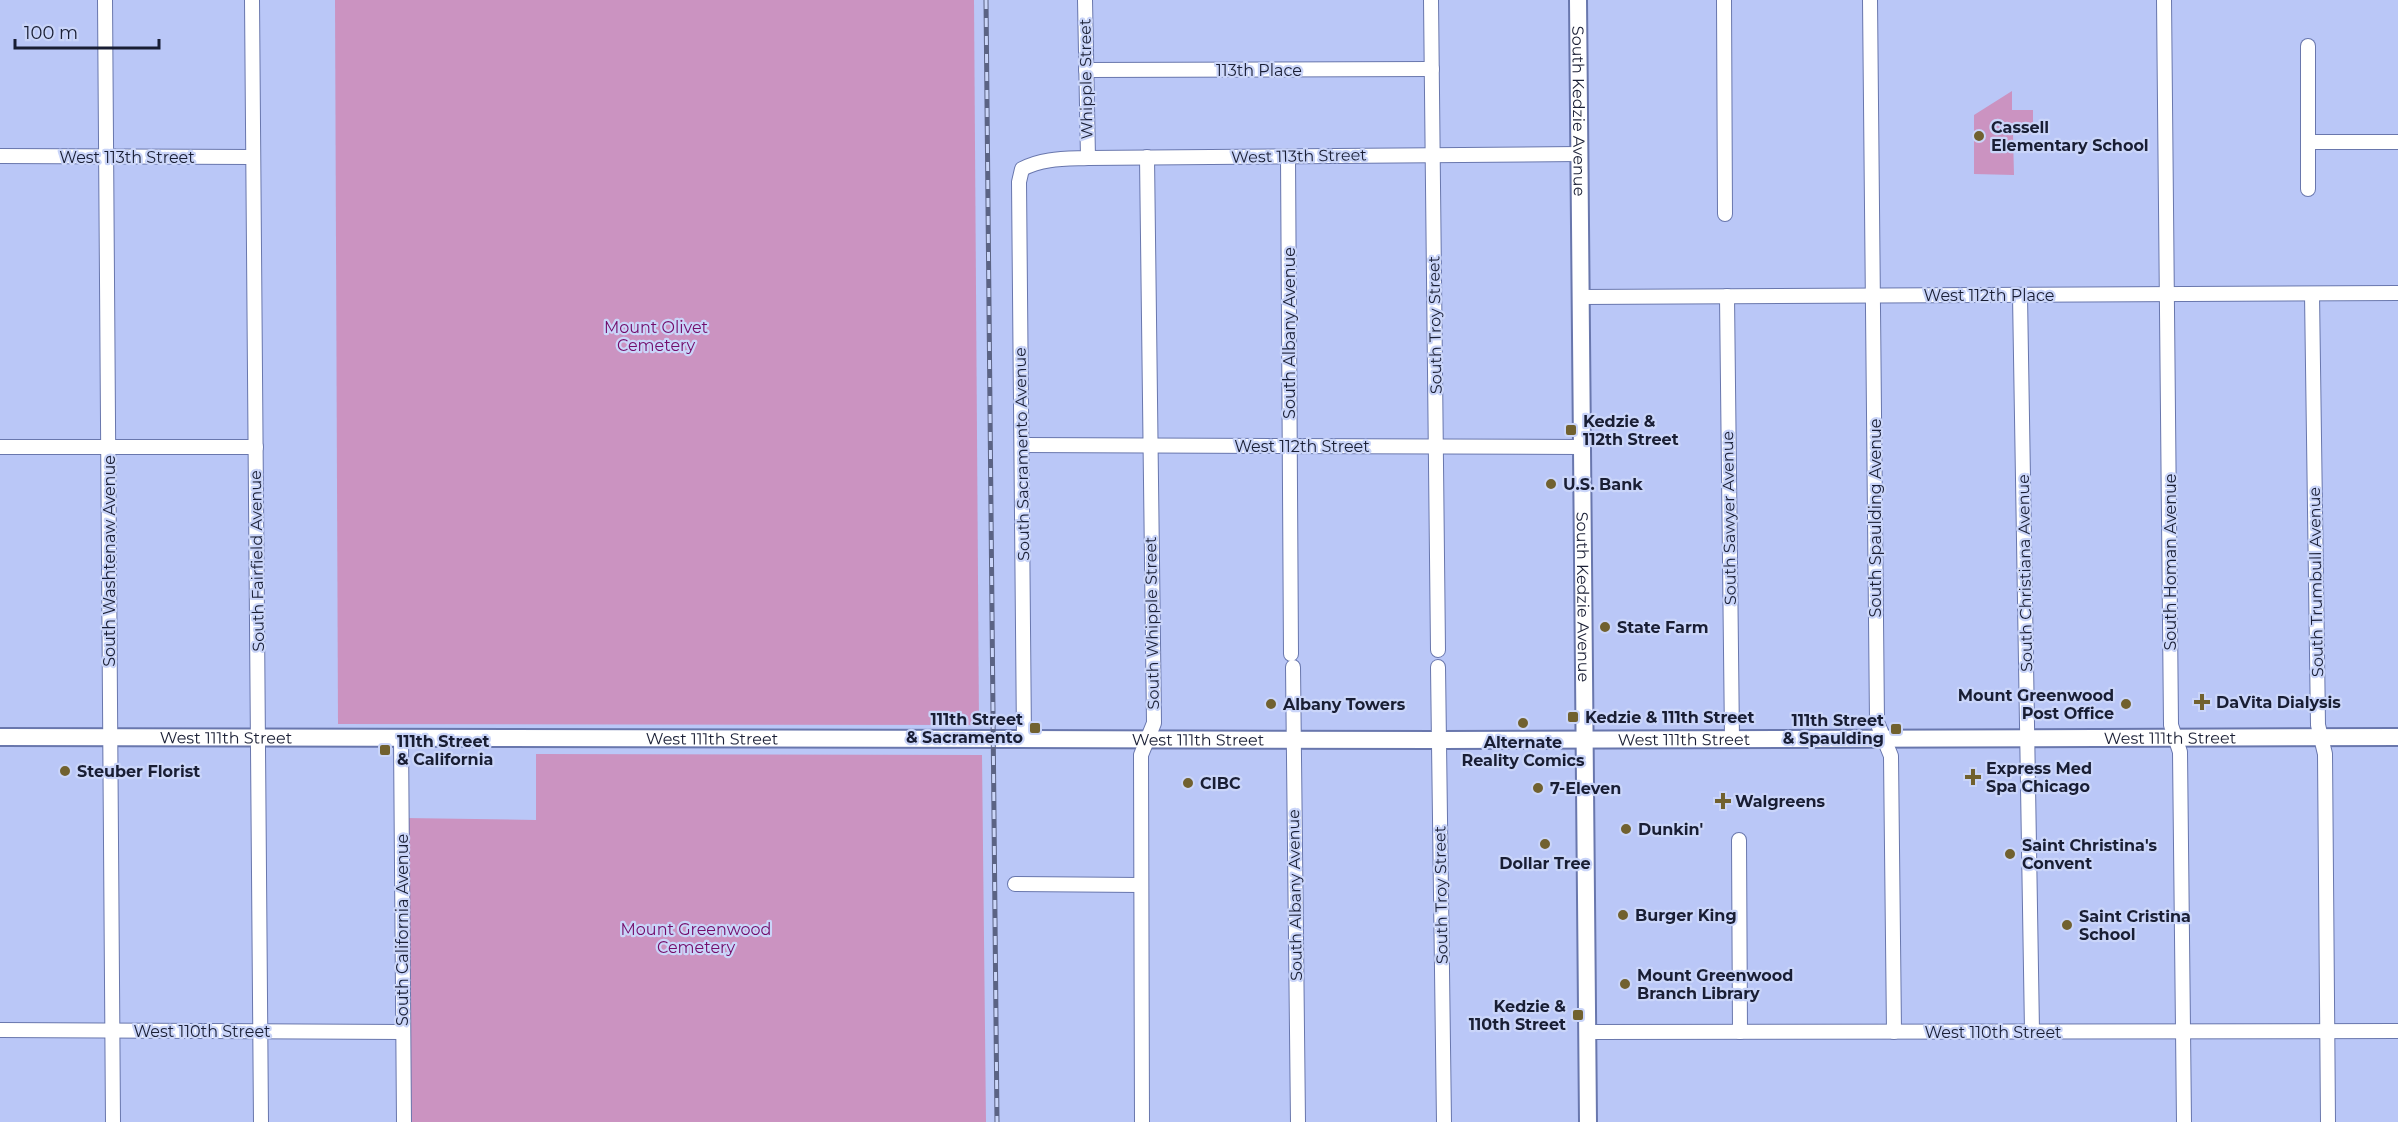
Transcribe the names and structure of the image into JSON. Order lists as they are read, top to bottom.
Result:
{
  "streets": {
    "main road": ["South Kedzie Avenue", "West 111th Street"],
    "street": [
      "113th Place",
      "Whipple Street",
      "West 113th Street",
      "West 112th Place",
      "South Troy Street",
      "South Albany Avenue",
      "West 112th Street",
      "South Sacramento Avenue",
      "South Sawyer Avenue",
      "South Spaulding Avenue",
      "South Washtenaw Avenue",
      "South Fairfield Avenue",
      "South Homan Avenue",
      "South Christiana Avenue",
      "South Trumbull Avenue",
      "South Whipple Street",
      "South California Avenue",
      "West 110th Street"
    ]
  },
  "crossings": [
    ["113th Place", "Whipple Street"],
    ["113th Place", "South Troy Street"],
    ["Whipple Street", "West 113th Street"],
    ["South Kedzie Avenue", "West 113th Street"],
    ["South Kedzie Avenue", "West 112th Place"],
    ["South Kedzie Avenue", "West 112th Street"],
    ["South Kedzie Avenue", "West 111th Street"],
    ["South Kedzie Avenue", "West 110th Street"],
    ["West 113th Street", "South Troy Street"],
    ["West 113th Street", "South Albany Avenue"],
    ["West 113th Street", "South Sacramento Avenue"],
    ["West 113th Street", "South Washtenaw Avenue"],
    ["West 113th Street", "South Fairfield Avenue"],
    ["West 113th Street", "South Whipple Street"],
    ["West 112th Place", "South Sawyer Avenue"],
    ["West 112th Place", "South Spaulding Avenue"],
    ["West 112th Place", "South Homan Avenue"],
    ["West 112th Place", "South Christiana Avenue"],
    ["West 112th Place", "South Trumbull Avenue"],
    ["South Troy Street", "West 112th Street"],
    ["South Troy Street", "West 111th Street"],
    ["South Albany Avenue", "West 112th Street"],
    ["South Albany Avenue", "West 111th Street"],
    ["West 112th Street", "South Sacramento Avenue"],
    ["West 112th Street", "South Whipple Street"],
    ["South Sacramento Avenue", "West 111th Street"],
    ["South Sawyer Avenue", "West 111th Street"],
    ["South Spaulding Avenue", "West 111th Street"],
    ["South Spaulding Avenue", "West 110th Street"],
    ["South Washtenaw Avenue", "West 111th Street"],
    ["South Washtenaw Avenue", "West 110th Street"],
    ["South Fairfield Avenue", "West 111th Street"],
    ["South Fairfield Avenue", "West 110th Street"],
    ["South Homan Avenue", "West 111th Street"],
    ["South Homan Avenue", "West 110th Street"],
    ["South Christiana Avenue", "West 111th Street"],
    ["South Christiana Avenue", "West 110th Street"],
    ["South Trumbull Avenue", "West 111th Street"],
    ["South Trumbull Avenue", "West 110th Street"],
    ["South Whipple Street", "West 111th Street"],
    ["West 111th Street", "South California Avenue"],
    ["South California Avenue", "West 110th Street"]
  ],
  "parks": ["Mount Olivet Cemetery", "Mount Greenwood Cemetery"],
  "places": {
    "other": [
      "Cassell Elementary School",
      "U.S. Bank",
      "State Farm",
      "Albany Towers",
      "Mount Greenwood Post Office",
      "Alternate Reality Comics",
      "Steuber Florist",
      "CIBC",
      "7-Eleven",
      "Dunkin'",
      "Dollar Tree",
      "Saint Christina's Convent",
      "Burger King",
      "Saint Cristina School",
      "Mount Greenwood Branch Library"
    ],
    "transit": [
      "Kedzie & 112th Street",
      "Kedzie & 111th Street",
      "111th Street & Sacramento",
      "111th Street & Spaulding",
      "111th Street & California",
      "Kedzie & 110th Street"
    ],
    "health": ["DaVita Dialysis", "Express Med Spa Chicago", "Walgreens"]
  },
  "scale_bar": "100 m"
}
